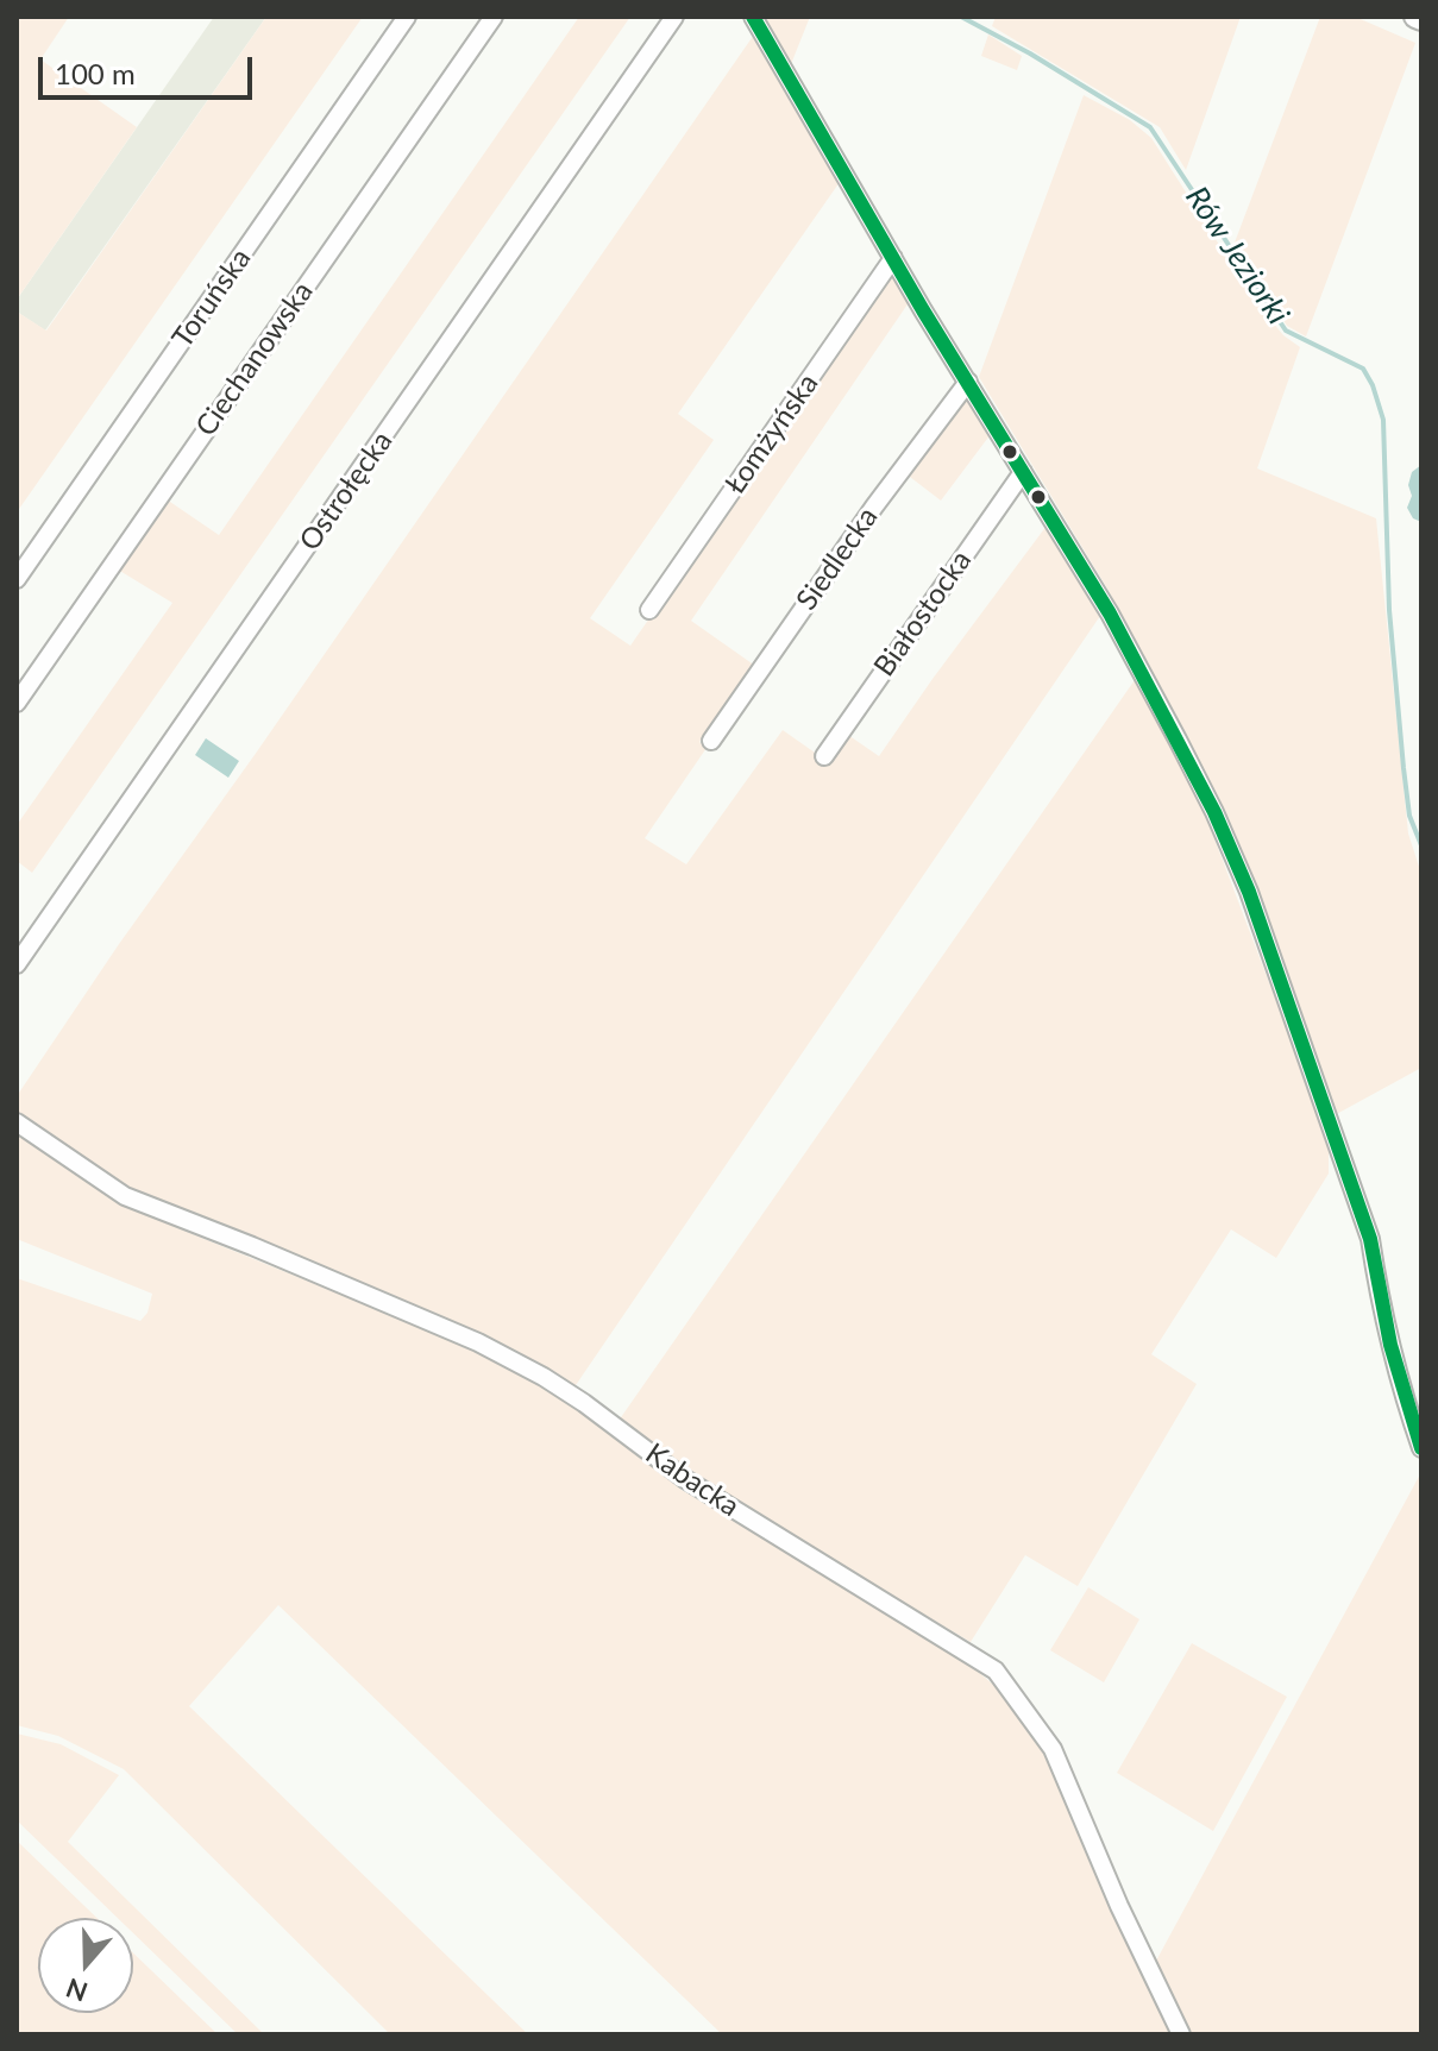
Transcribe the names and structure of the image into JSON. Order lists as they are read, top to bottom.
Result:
{
  "streets": {
    "street": [
      "Toruńska",
      "Ciechanowska",
      "Łomżyńska",
      "Ostrołęcka",
      "Siedlecka",
      "Białostocka",
      "Kabacka"
    ]
  },
  "water": ["Rów Jeziorki"],
  "scale_bar": "100 m",
  "north": "bottom"
}
